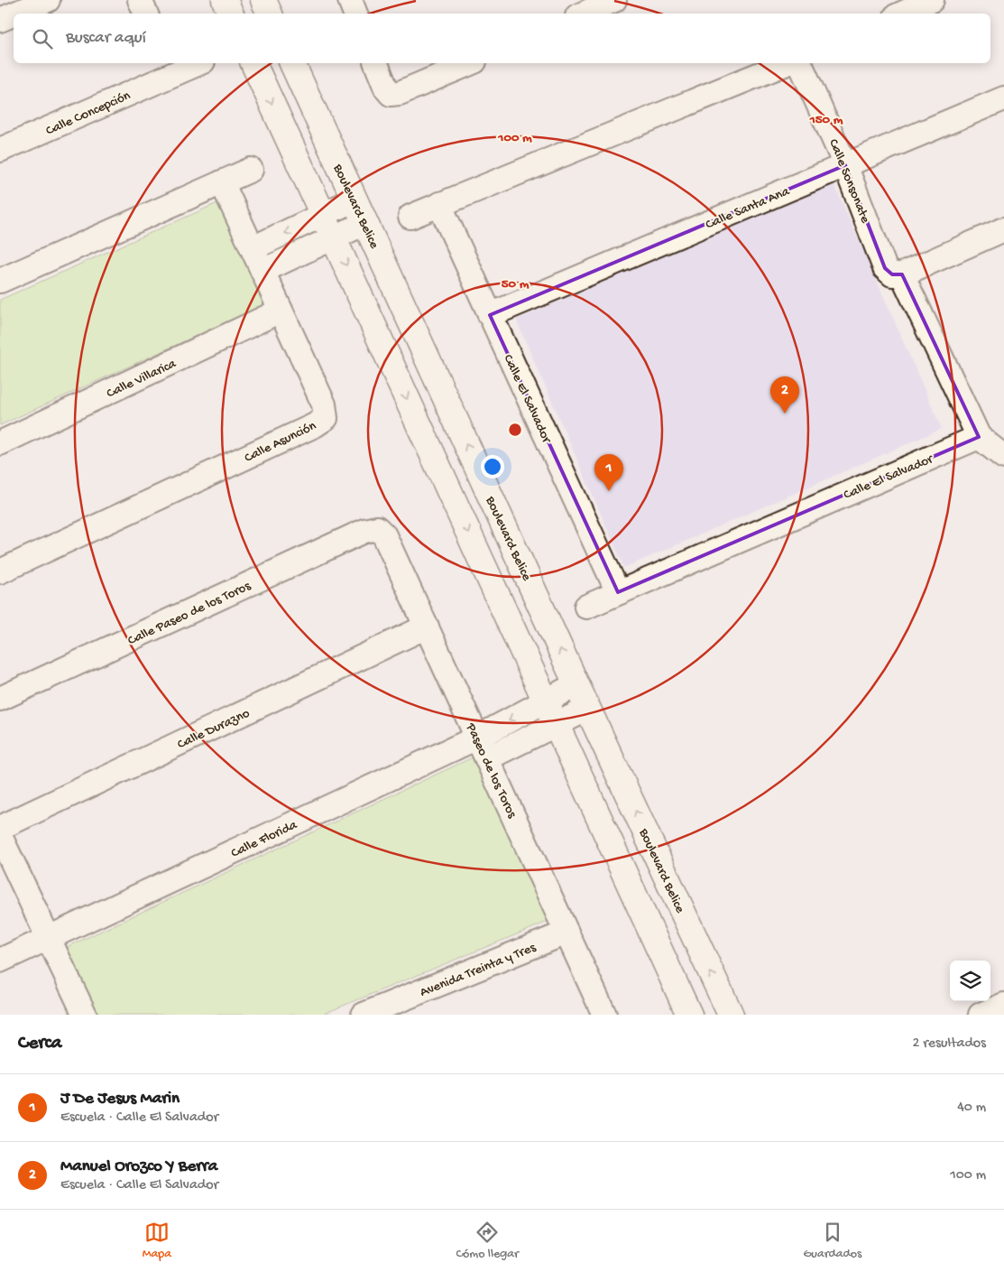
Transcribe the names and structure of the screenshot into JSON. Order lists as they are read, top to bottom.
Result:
{
  "streets": {
    "street": [
      "Calle Concepción",
      "Calle Sonsonate",
      "Boulevard Belice",
      "Calle Santa Ana",
      "Calle Villarica",
      "Calle El Salvador",
      "Calle Asunción",
      "Calle Paseo de los Toros",
      "Calle Durazno",
      "Paseo de los Toros",
      "Calle Florida",
      "Avenida Treinta y Tres"
    ]
  },
  "crossings": [
    ["Calle Sonsonate", "Calle Santa Ana"],
    ["Calle Sonsonate", "Calle El Salvador"],
    ["Calle Santa Ana", "Calle El Salvador"],
    ["Calle Villarica", "Calle Asunción"],
    ["Calle Paseo de los Toros", "Paseo de los Toros"],
    ["Calle Durazno", "Paseo de los Toros"],
    ["Paseo de los Toros", "Calle Florida"],
    ["Paseo de los Toros", "Avenida Treinta y Tres"]
  ],
  "page": {
    "search": "Buscar aquí",
    "pins": ["2", "1"],
    "heading": ["Cerca", "2 resultados"],
    "list": [
      {
        "mark": "1",
        "name": "J De Jesus Marin",
        "note": "Escuela · Calle El Salvador",
        "value": "40 m"
      },
      {
        "mark": "2",
        "name": "Manuel Orozco Y Berra",
        "note": "Escuela · Calle El Salvador",
        "value": "100 m"
      }
    ],
    "nav": ["Mapa", "Cómo llegar", "Guardados"]
  },
  "rings": ["150 m", "100 m", "50 m"]
}
